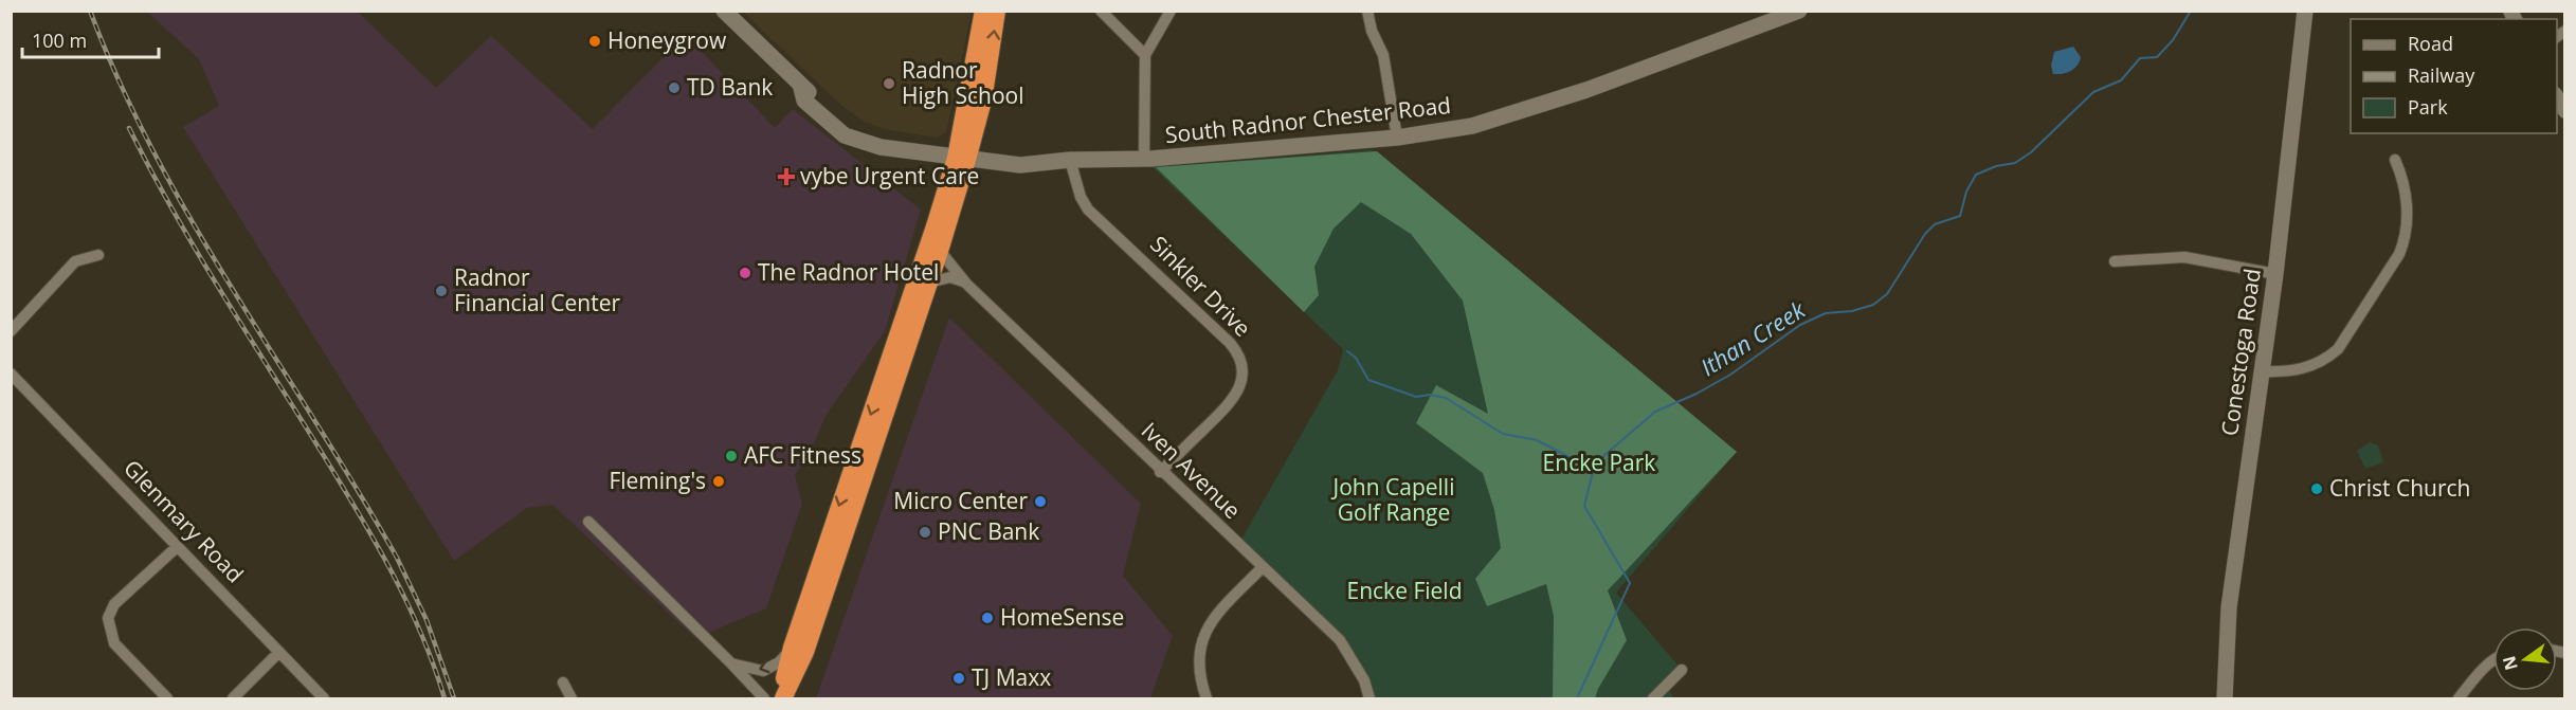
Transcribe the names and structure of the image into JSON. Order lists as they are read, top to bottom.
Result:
{
  "streets": {
    "main road": ["South Radnor Chester Road", "Conestoga Road"],
    "street": ["Sinkler Drive", "Iven Avenue", "Glenmary Road"]
  },
  "crossings": [
    ["South Radnor Chester Road", "Sinkler Drive"],
    ["Sinkler Drive", "Iven Avenue"]
  ],
  "water": ["Ithan Creek"],
  "parks": ["Encke Park", "John Capelli Golf Range", "Encke Field"],
  "places": {
    "other": [
      "Honeygrow",
      "Radnor High School",
      "TD Bank",
      "The Radnor Hotel",
      "Radnor Financial Center",
      "AFC Fitness",
      "Fleming's",
      "Christ Church",
      "Micro Center",
      "PNC Bank",
      "HomeSense",
      "TJ Maxx"
    ],
    "health": ["vybe Urgent Care"]
  },
  "legend": ["Road", "Railway", "Park"],
  "scale_bar": "100 m",
  "north": "left"
}
